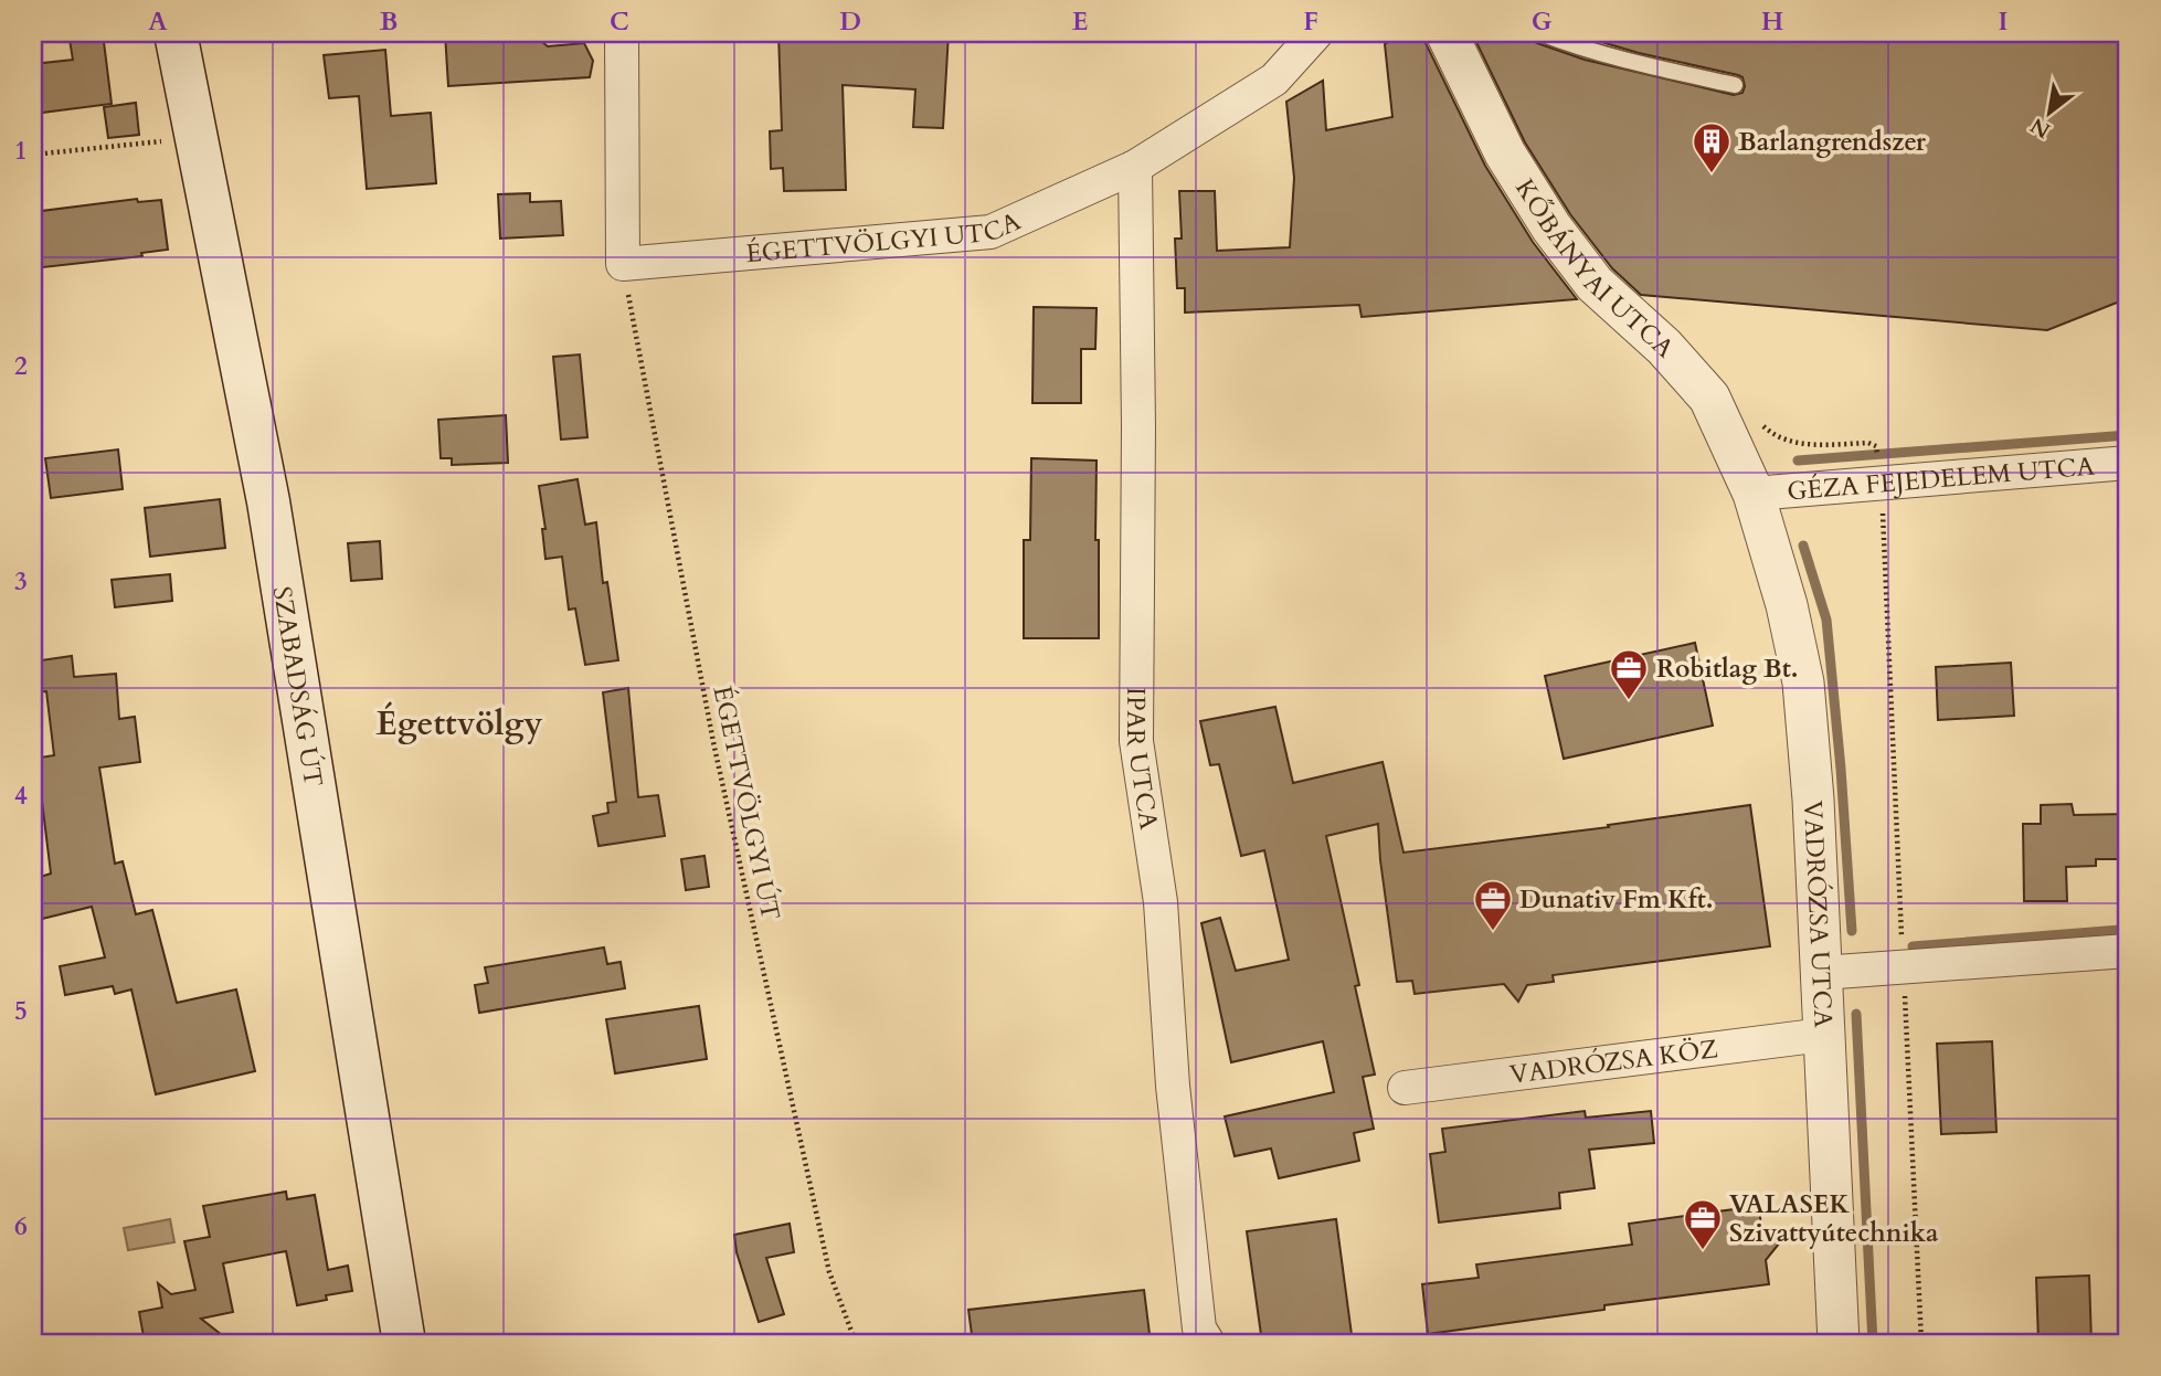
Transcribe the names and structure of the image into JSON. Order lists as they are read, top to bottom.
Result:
{
  "streets": {
    "main road": ["SZABADSÁG ÚT"],
    "street": [
      "ÉGETTVÖLGYI UTCA",
      "KŐBÁNYAI UTCA",
      "GÉZA FEJEDELEM UTCA",
      "IPAR UTCA",
      "VADRÓZSA UTCA",
      "VADRÓZSA KÖZ"
    ],
    "path": ["ÉGETTVÖLGYI ÚT"]
  },
  "crossings": [
    ["ÉGETTVÖLGYI UTCA", "IPAR UTCA"],
    ["ÉGETTVÖLGYI UTCA", "ÉGETTVÖLGYI ÚT"],
    ["KŐBÁNYAI UTCA", "GÉZA FEJEDELEM UTCA"],
    ["KŐBÁNYAI UTCA", "VADRÓZSA UTCA"],
    ["GÉZA FEJEDELEM UTCA", "VADRÓZSA UTCA"],
    ["VADRÓZSA UTCA", "VADRÓZSA KÖZ"]
  ],
  "districts": ["Égettvölgy"],
  "places": {
    "building": ["Barlangrendszer"],
    "office": ["Robitlag Bt.", "Dunativ Fm Kft.", "VALASEK Szivattyútechnika"]
  },
  "north": "bottom left",
  "grid": {
    "columns": [
      "A",
      "B",
      "C",
      "D",
      "E",
      "F",
      "G",
      "H",
      "I"
    ],
    "rows": [
      "1",
      "2",
      "3",
      "4",
      "5",
      "6"
    ]
  }
}
